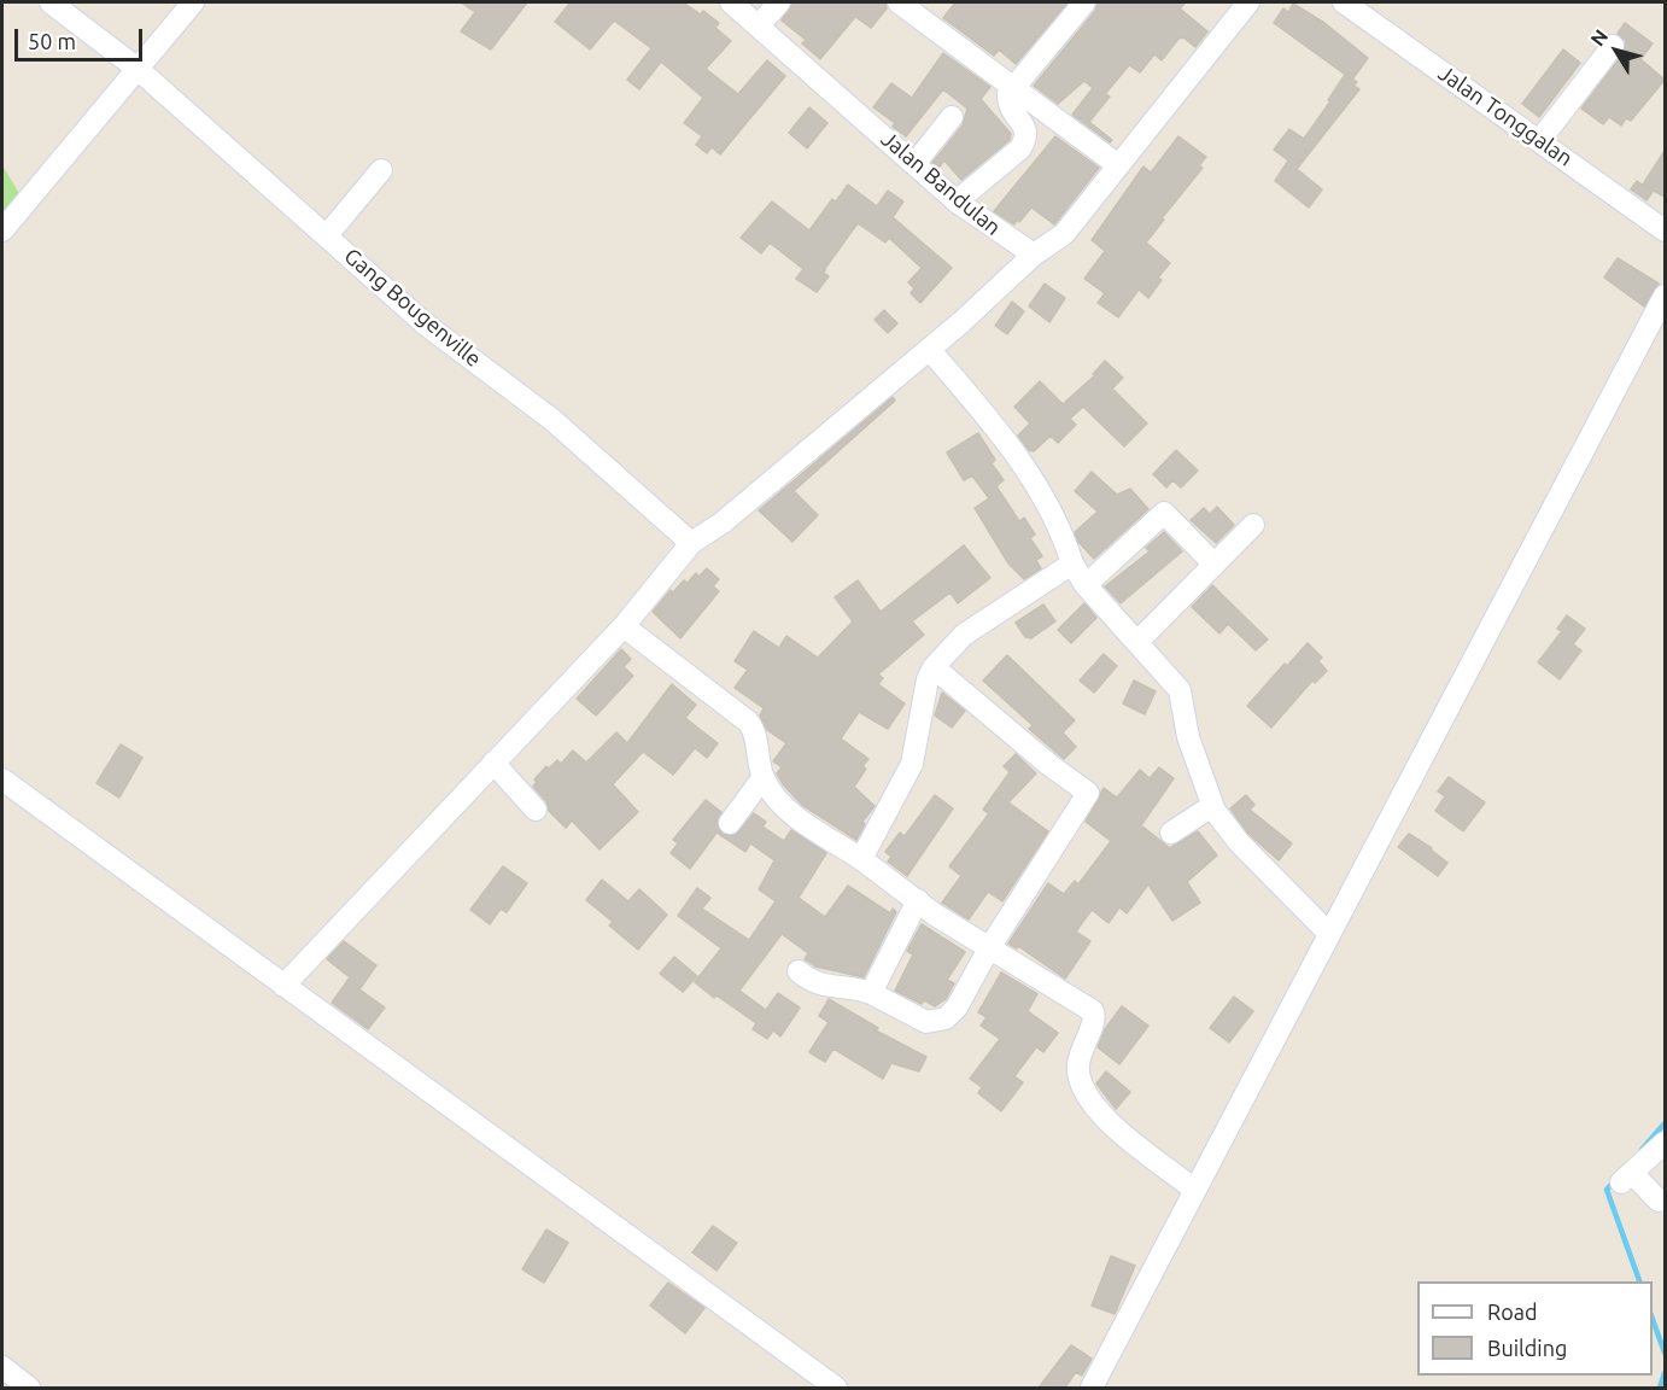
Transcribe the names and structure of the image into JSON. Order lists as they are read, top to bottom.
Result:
{
  "streets": {
    "street": ["Jalan Tonggalan", "Jalan Bandulan", "Gang Bougenville"]
  },
  "legend": ["Road", "Building"],
  "scale_bar": "50 m",
  "north": "top left"
}
